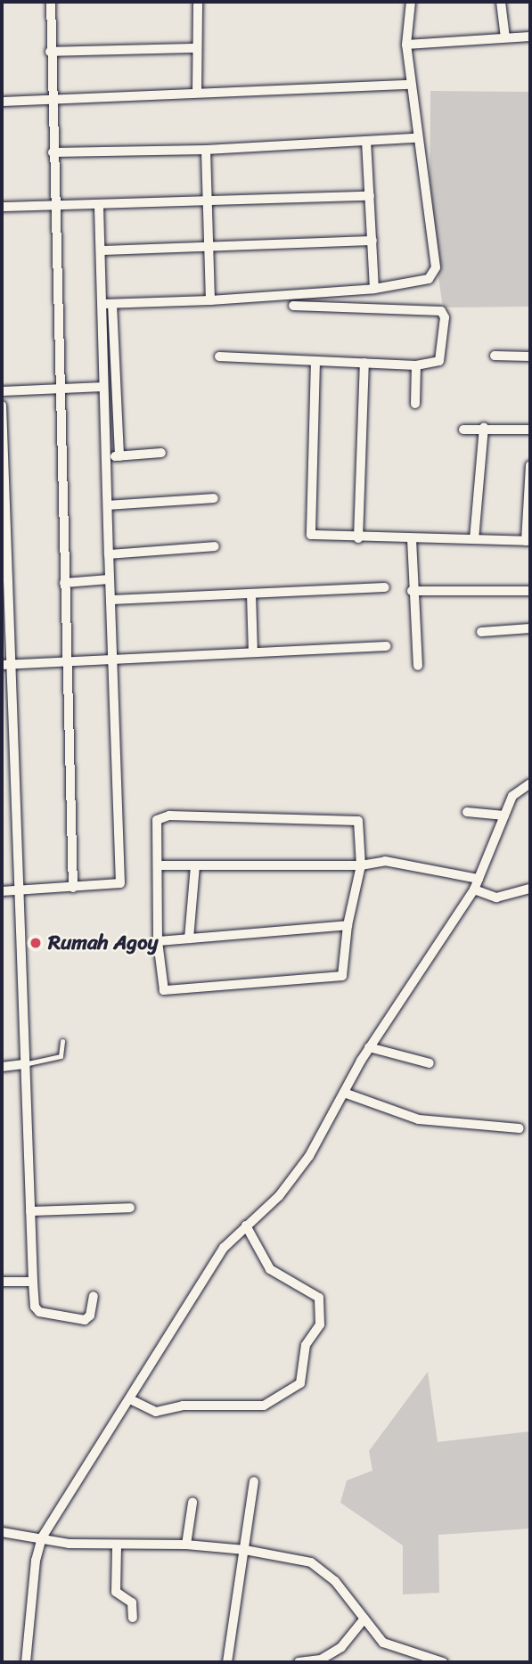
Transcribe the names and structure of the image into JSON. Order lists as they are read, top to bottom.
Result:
{
  "places": ["Rumah Agoy"]
}
